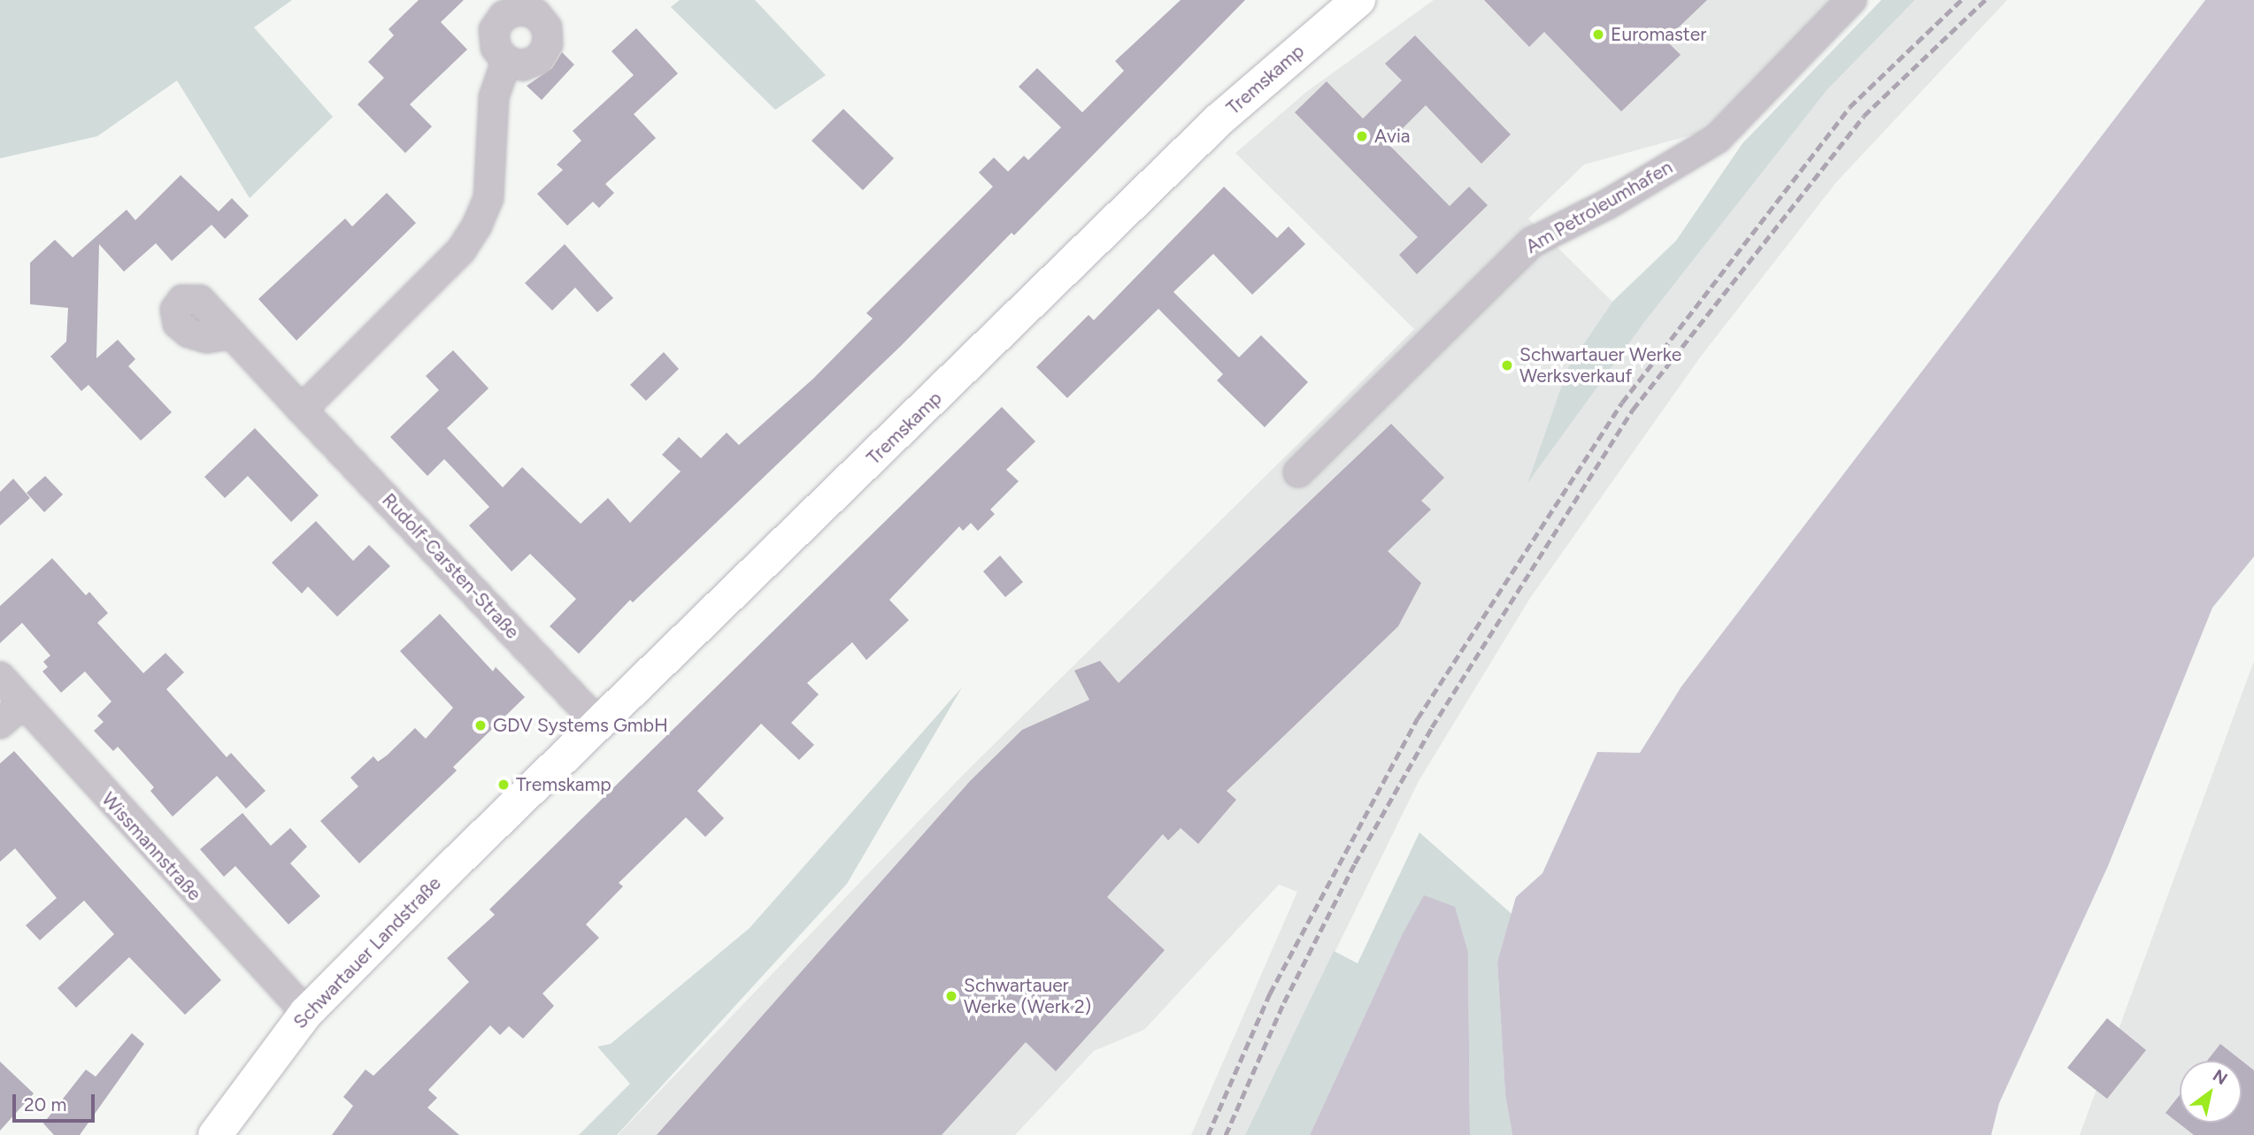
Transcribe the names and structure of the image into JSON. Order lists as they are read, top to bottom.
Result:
{
  "streets": {
    "main road": ["Tremskamp", "Schwartauer Landstraße"],
    "street": ["Am Petroleumhafen", "Rudolf-Carsten-Straße", "Wissmannstraße"]
  },
  "crossings": [
    ["Tremskamp", "Rudolf-Carsten-Straße"],
    ["Tremskamp", "Schwartauer Landstraße"],
    ["Wissmannstraße", "Schwartauer Landstraße"]
  ],
  "places": [
    "Euromaster",
    "Avia",
    "Schwartauer Werke Werksverkauf",
    "GDV Systems GmbH",
    "Tremskamp",
    "Schwartauer Werke (Werk 2)"
  ],
  "scale_bar": "20 m",
  "north": "top right"
}
